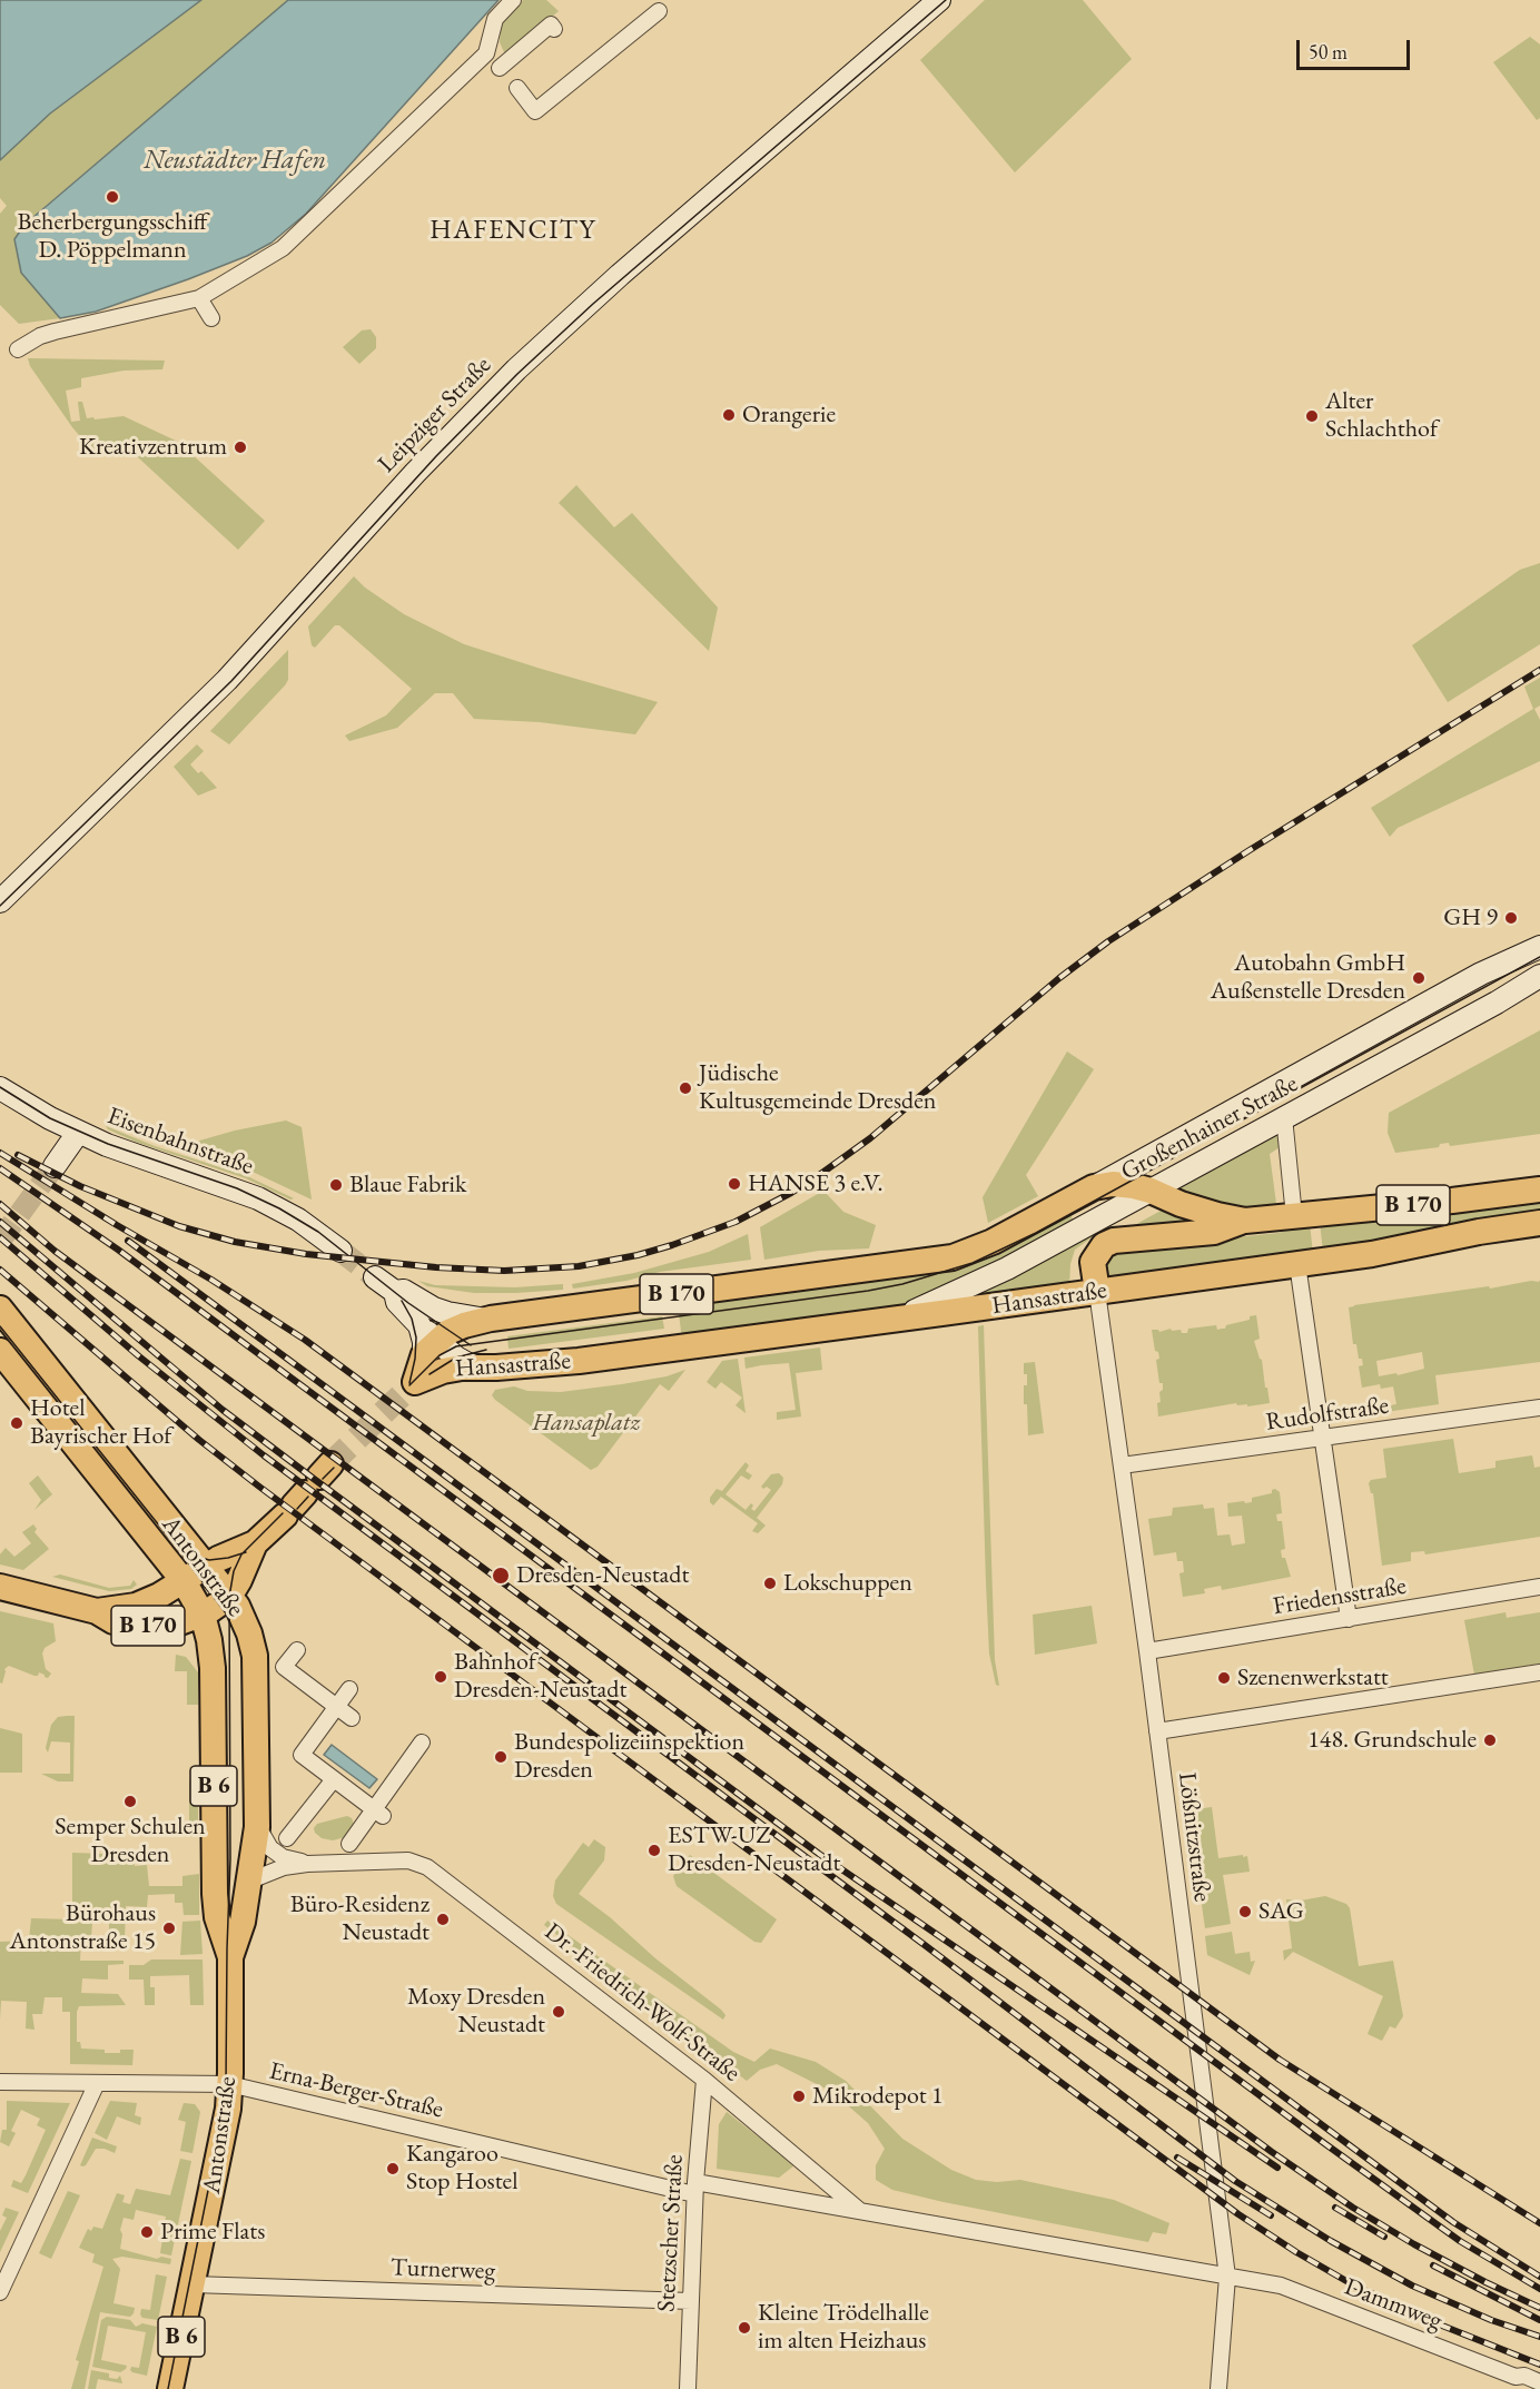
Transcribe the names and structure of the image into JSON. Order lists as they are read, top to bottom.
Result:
{
  "streets": {
    "main road": [
      "Leipziger Straße",
      "Großenhainer Straße",
      "Eisenbahnstraße",
      "B 170",
      "Hansastraße",
      "Antonstraße",
      "B 6"
    ],
    "street": [
      "Rudolfstraße",
      "Friedensstraße",
      "Lößnitzstraße",
      "Dr.-Friedrich-Wolf-Straße",
      "Erna-Berger-Straße",
      "Stetzscher Straße",
      "Turnerweg",
      "Dammweg"
    ]
  },
  "crossings": [
    ["Großenhainer Straße", "Hansastraße"],
    ["B 170", "Antonstraße"],
    ["Hansastraße", "Lößnitzstraße"],
    ["Rudolfstraße", "Lößnitzstraße"],
    ["Antonstraße", "Erna-Berger-Straße"],
    ["Antonstraße", "Turnerweg"],
    ["Friedensstraße", "Lößnitzstraße"],
    ["Lößnitzstraße", "Dammweg"],
    ["Dr.-Friedrich-Wolf-Straße", "Stetzscher Straße"],
    ["Erna-Berger-Straße", "Stetzscher Straße"],
    ["Stetzscher Straße", "Turnerweg"]
  ],
  "districts": ["HAFENCITY"],
  "water": ["Neustädter Hafen"],
  "parks": ["Hansaplatz"],
  "places": [
    "Beherbergungsschiff D. Pöppelmann",
    "Orangerie",
    "Alter Schlachthof",
    "Kreativzentrum",
    "GH 9",
    "Autobahn GmbH Außenstelle Dresden",
    "Jüdische Kultusgemeinde Dresden",
    "HANSE 3 e.V.",
    "Blaue Fabrik",
    "Hotel Bayrischer Hof",
    "Dresden-Neustadt",
    "Lokschuppen",
    "Bahnhof Dresden-Neustadt",
    "Szenenwerkstatt",
    "148. Grundschule",
    "Bundespolizeiinspektion Dresden",
    "Semper Schulen Dresden",
    "ESTW-UZ Dresden-Neustadt",
    "SAG",
    "Büro-Residenz Neustadt",
    "Bürohaus Antonstraße 15",
    "Moxy Dresden Neustadt",
    "Mikrodepot 1",
    "Kangaroo Stop Hostel",
    "Prime Flats",
    "Kleine Trödelhalle im alten Heizhaus"
  ],
  "scale_bar": "50 m"
}
